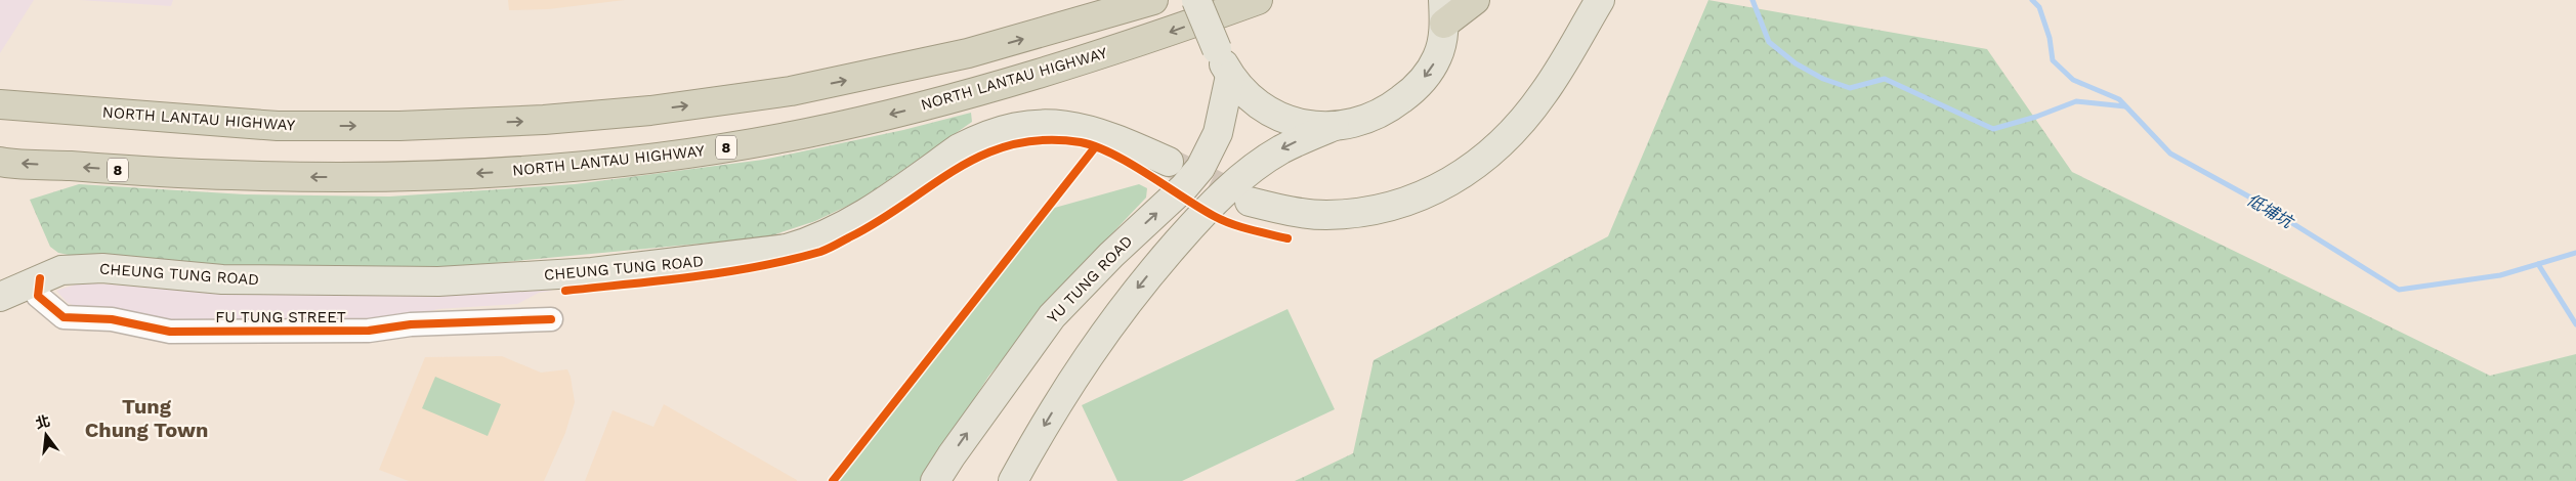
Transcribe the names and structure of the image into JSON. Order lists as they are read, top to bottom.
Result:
{
  "streets": {
    "highway": ["NORTH LANTAU HIGHWAY", "8"],
    "main road": ["CHEUNG TUNG ROAD", "YU TUNG ROAD"],
    "street": ["FU TUNG STREET"]
  },
  "crossings": [
    ["CHEUNG TUNG ROAD", "FU TUNG STREET"]
  ],
  "districts": ["Tung Chung Town"],
  "water": ["低埔坑"],
  "north": "top"
}
